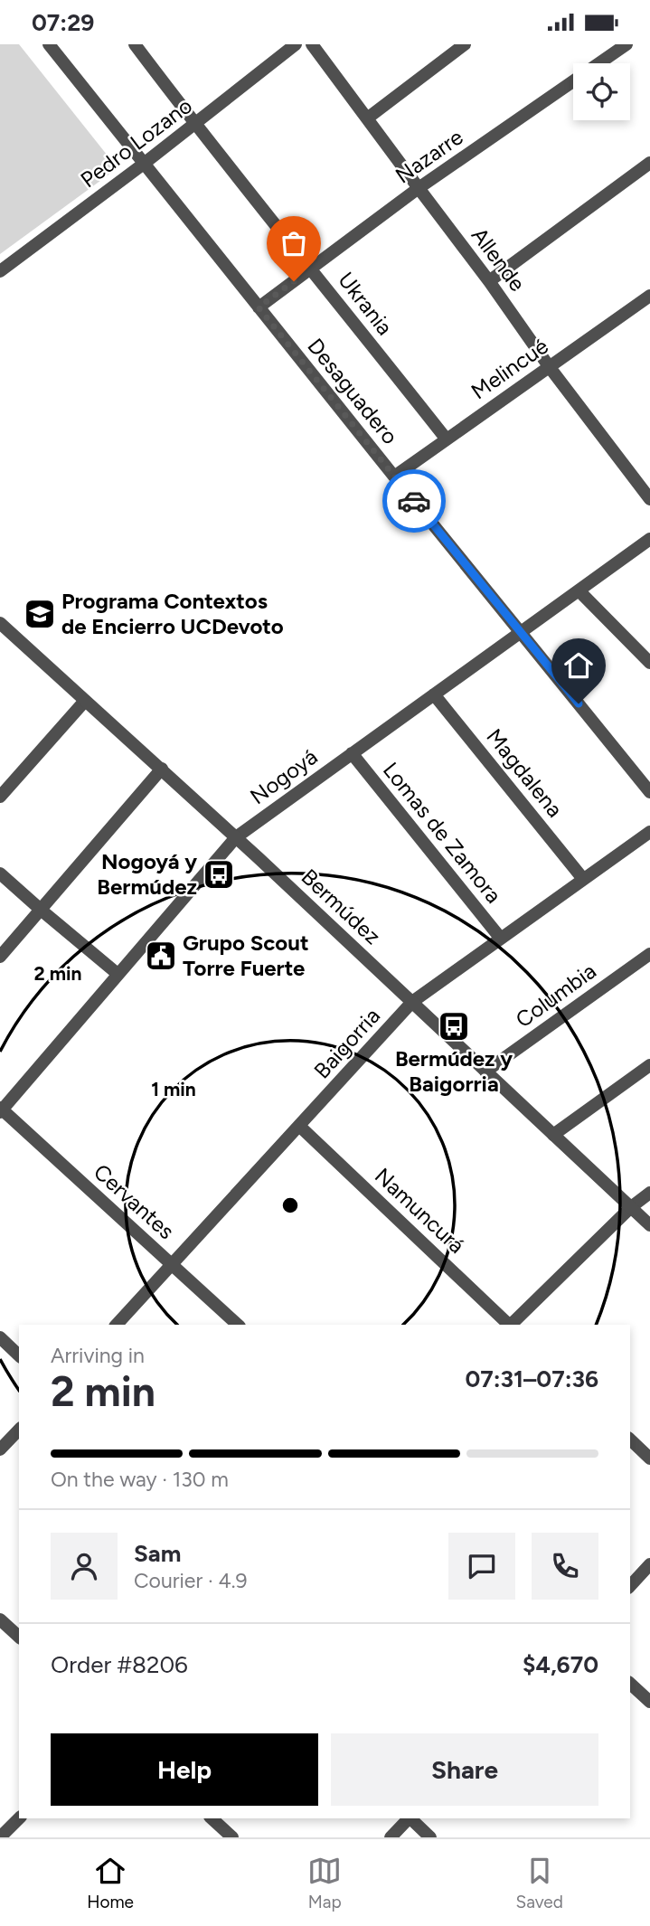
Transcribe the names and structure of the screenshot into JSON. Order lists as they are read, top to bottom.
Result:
{
  "streets": {
    "street": [
      "Pedro Lozano",
      "Nazarre",
      "Allende",
      "Ukrania",
      "Melincué",
      "Desaguadero",
      "Magdalena",
      "Nogoyá",
      "Lomas de Zamora",
      "Bermúdez",
      "Columbia",
      "Baigorria",
      "Cervantes",
      "Namuncurá"
    ]
  },
  "crossings": [
    ["Pedro Lozano", "Ukrania"],
    ["Pedro Lozano", "Desaguadero"],
    ["Nazarre", "Allende"],
    ["Nazarre", "Ukrania"],
    ["Nazarre", "Desaguadero"],
    ["Allende", "Melincué"],
    ["Ukrania", "Melincué"],
    ["Melincué", "Desaguadero"],
    ["Desaguadero", "Nogoyá"],
    ["Magdalena", "Nogoyá"],
    ["Magdalena", "Baigorria"],
    ["Nogoyá", "Lomas de Zamora"],
    ["Nogoyá", "Bermúdez"],
    ["Nogoyá", "Cervantes"],
    ["Lomas de Zamora", "Baigorria"],
    ["Bermúdez", "Columbia"],
    ["Bermúdez", "Baigorria"],
    ["Baigorria", "Cervantes"],
    ["Baigorria", "Namuncurá"]
  ],
  "places": {
    "school or university": ["Programa Contextos de Encierro UCDevoto"],
    "bus stop": ["Nogoyá y Bermúdez", "Bermúdez y Baigorria"],
    "public building": ["Grupo Scout Torre Fuerte"]
  },
  "page": {
    "status": "07:29",
    "heading": ["2 min", "Arriving in", "07:31–07:36"],
    "panel": [
      "Sam",
      "Courier · 4.9",
      "Order #8206",
      "$4,670"
    ],
    "bar": "On the way · 130 m",
    "buttons": ["Help", "Share"],
    "tabs": ["Home", "Map", "Saved"]
  },
  "rings": ["2 min", "1 min"]
}
